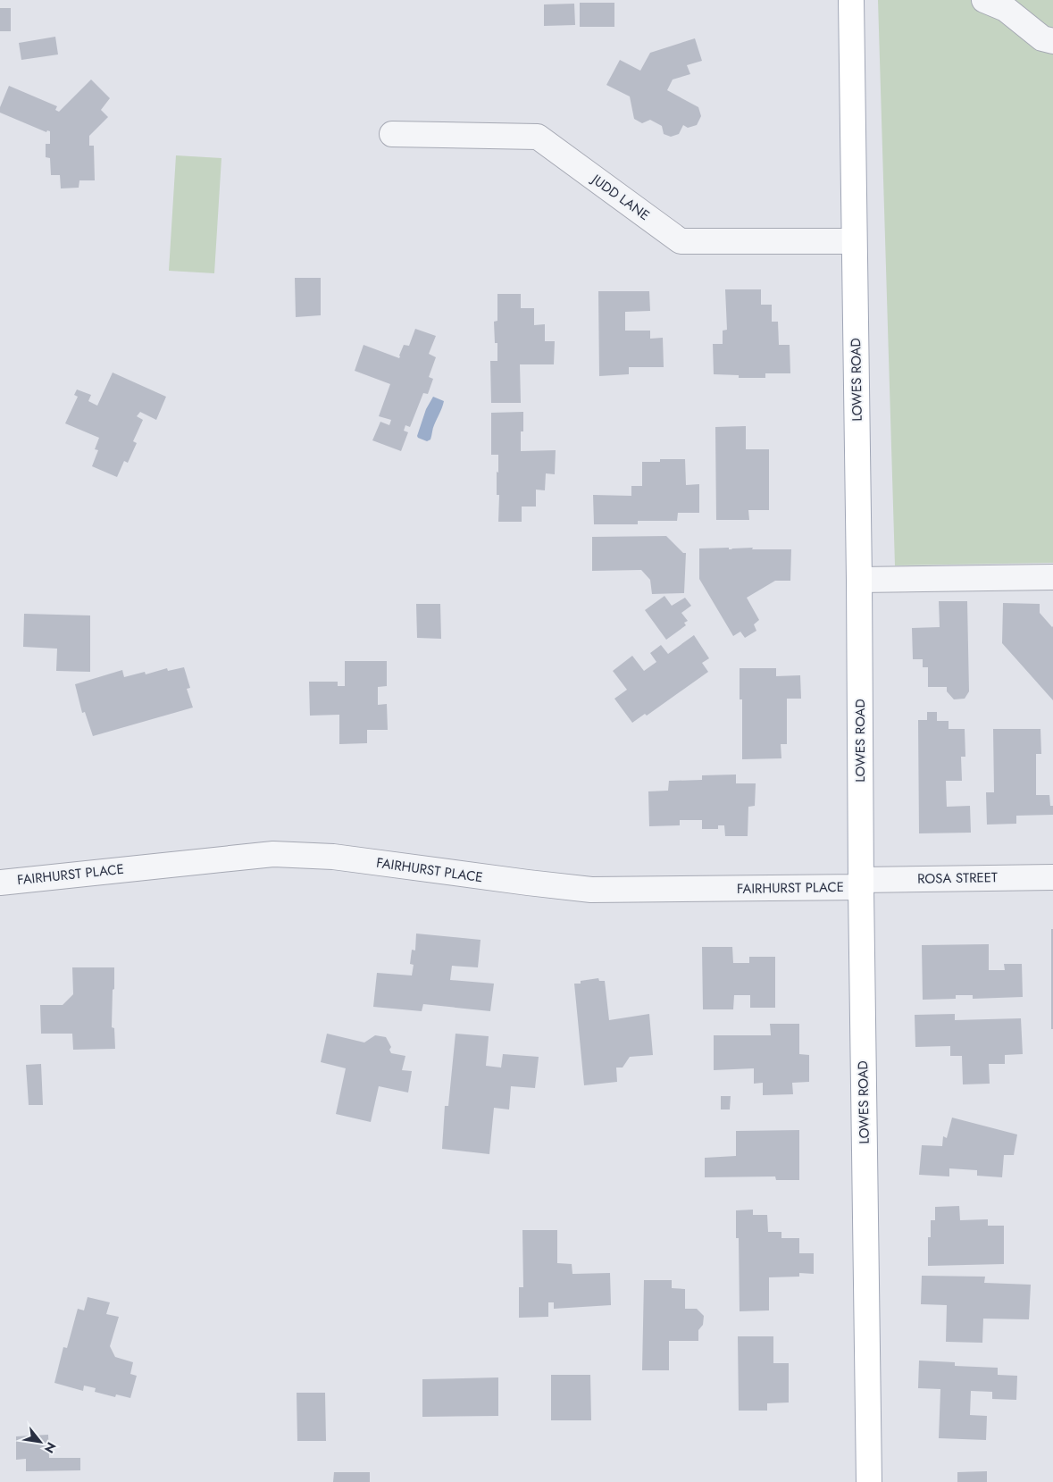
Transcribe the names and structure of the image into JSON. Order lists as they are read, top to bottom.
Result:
{
  "streets": {
    "main road": ["LOWES ROAD"],
    "street": ["JUDD LANE", "FAIRHURST PLACE", "ROSA STREET"]
  },
  "crossings": [
    ["JUDD LANE", "LOWES ROAD"],
    ["LOWES ROAD", "FAIRHURST PLACE"],
    ["LOWES ROAD", "ROSA STREET"],
    ["FAIRHURST PLACE", "ROSA STREET"]
  ],
  "north": "bottom right"
}
